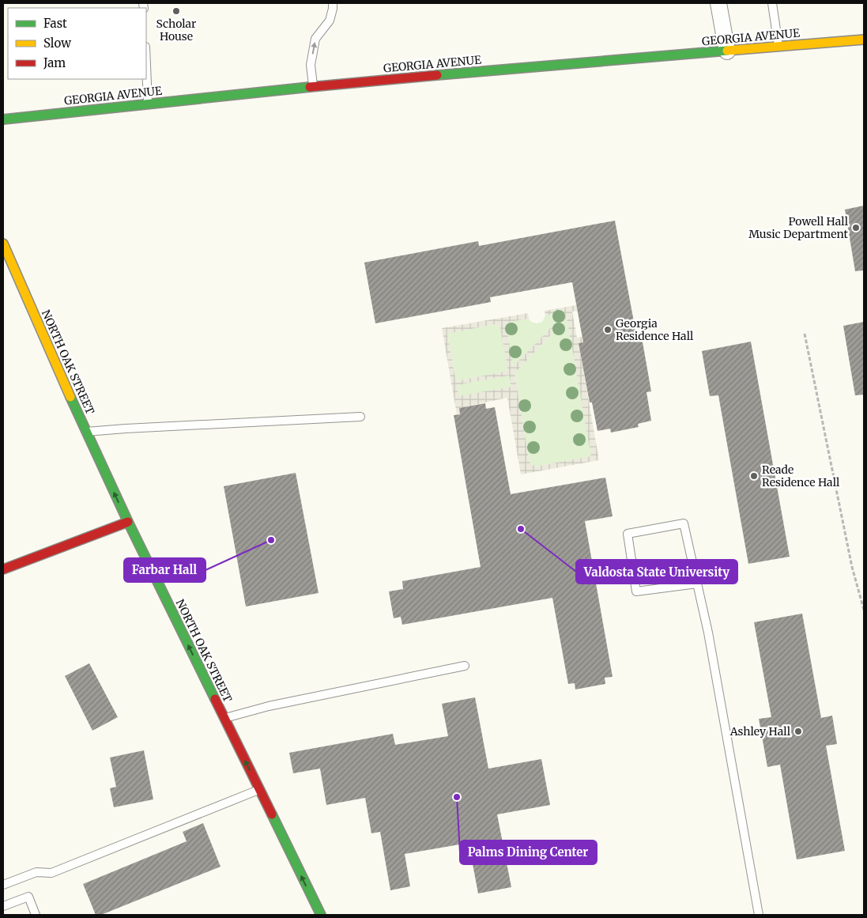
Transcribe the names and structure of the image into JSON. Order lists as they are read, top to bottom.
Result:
{
  "streets": {
    "street": ["GEORGIA AVENUE", "NORTH OAK STREET"]
  },
  "one_way": ["NORTH OAK STREET"],
  "places": [
    "Scholar House",
    "Powell Hall Music Department",
    "Georgia Residence Hall",
    "Reade Residence Hall",
    "Valdosta State University",
    "Farbar Hall",
    "Ashley Hall",
    "Palms Dining Center"
  ],
  "legend": ["Fast", "Slow", "Jam"]
}
